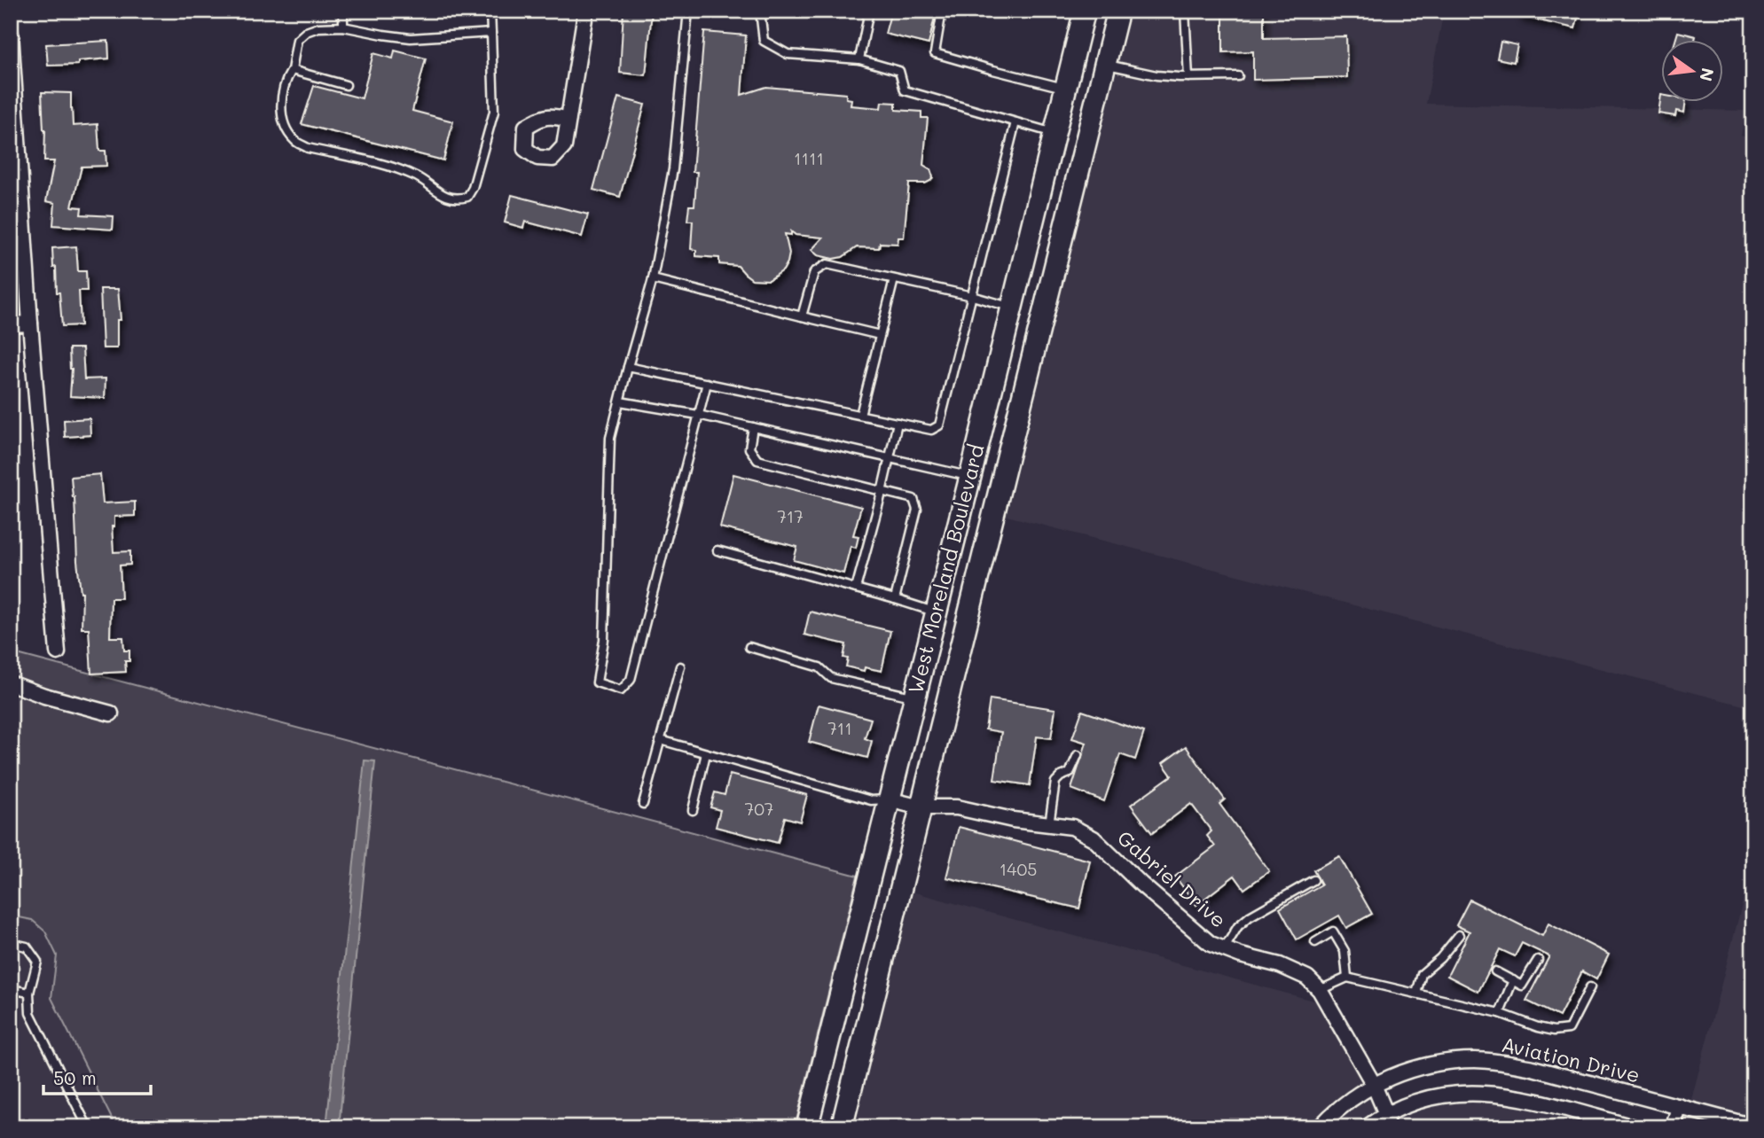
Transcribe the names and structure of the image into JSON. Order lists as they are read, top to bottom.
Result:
{
  "streets": {
    "street": ["West Moreland Boulevard", "Gabriel Drive", "Aviation Drive"]
  },
  "crossings": [
    ["West Moreland Boulevard", "Gabriel Drive"],
    ["Gabriel Drive", "Aviation Drive"]
  ],
  "house_numbers": [
    "1111",
    "717",
    "711",
    "707",
    "1405"
  ],
  "scale_bar": "50 m",
  "north": "right"
}
